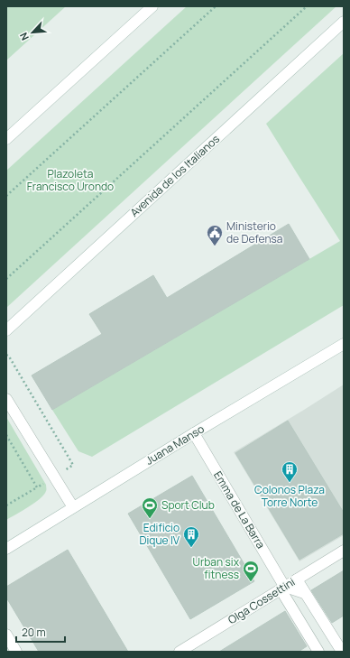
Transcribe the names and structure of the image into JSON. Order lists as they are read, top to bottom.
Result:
{
  "streets": {
    "street": [
      "Avenida de los Italianos",
      "Juana Manso",
      "Emma de La Barra",
      "Olga Cossettini"
    ]
  },
  "crossings": [
    ["Juana Manso", "Emma de La Barra"],
    ["Emma de La Barra", "Olga Cossettini"]
  ],
  "parks": ["Plazoleta Francisco Urondo"],
  "places": {
    "public building": ["Ministerio de Defensa"],
    "building": ["Colonos Plaza Torre Norte", "Edificio Dique IV"],
    "sports": ["Sport Club", "Urban six fitness"]
  },
  "scale_bar": "20 m",
  "north": "bottom left"
}
